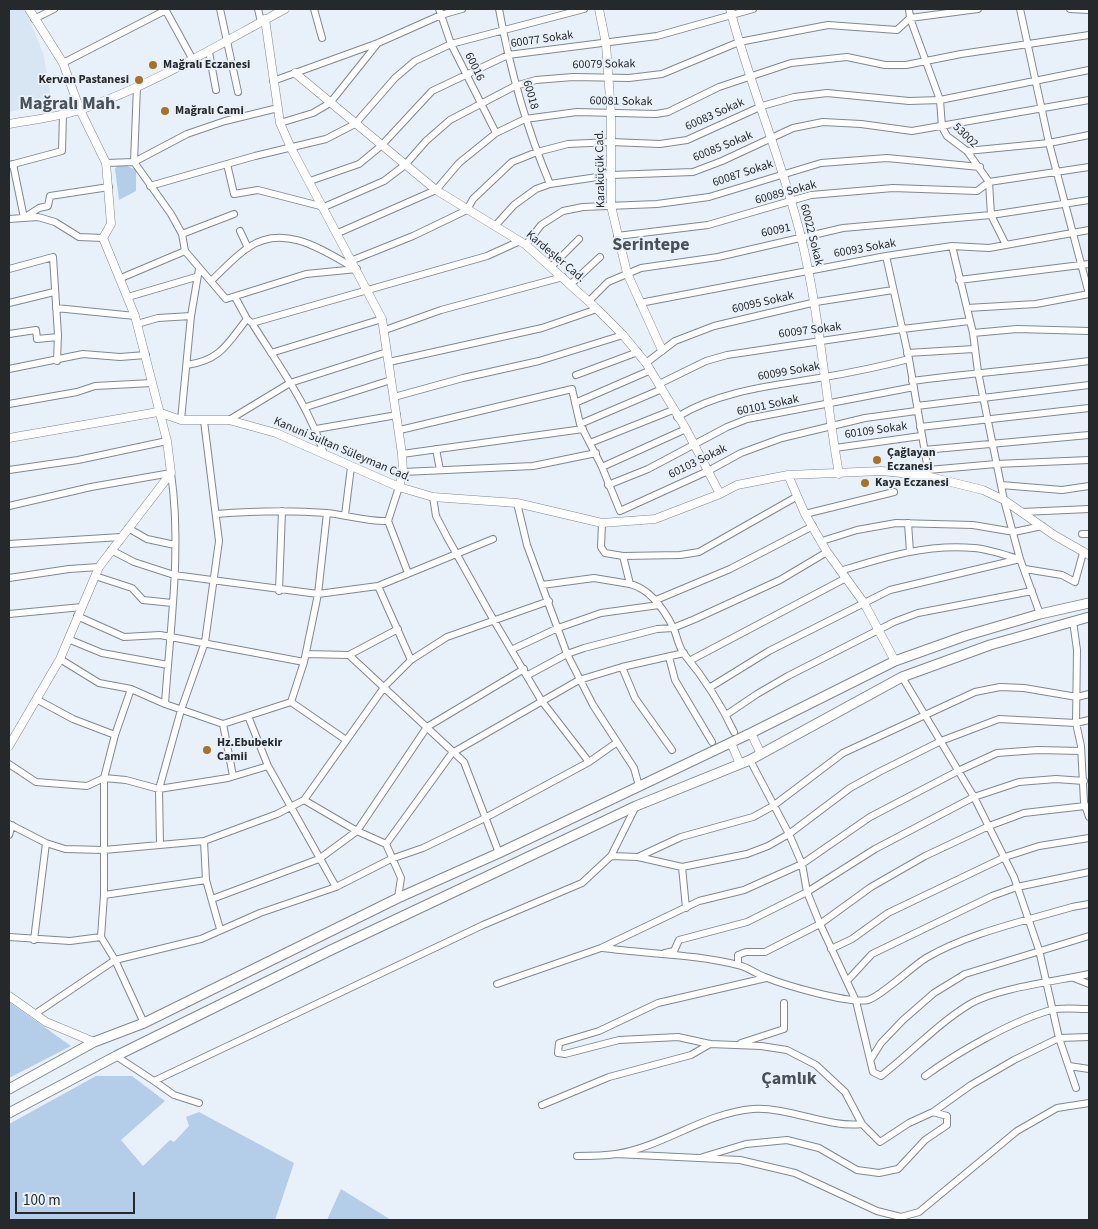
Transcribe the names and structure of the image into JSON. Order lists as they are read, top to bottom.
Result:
{
  "streets": {
    "street": [
      "60077 Sokak",
      "60079 Sokak",
      "60016",
      "60018",
      "60081 Sokak",
      "60083 Sokak",
      "53002",
      "60085 Sokak",
      "Karaküçük Cad.",
      "60087 Sokak",
      "60089 Sokak",
      "60091",
      "60022 Sokak",
      "60093 Sokak",
      "Kardeşler Cad.",
      "60095 Sokak",
      "60097 Sokak",
      "60099 Sokak",
      "60101 Sokak",
      "60109 Sokak",
      "Kanuni Sultan Süleyman Cad.",
      "60103 Sokak"
    ]
  },
  "crossings": [
    ["60077 Sokak", "60016"],
    ["60077 Sokak", "60018"],
    ["60077 Sokak", "Karaküçük Cad."],
    ["60077 Sokak", "60022 Sokak"],
    ["60077 Sokak", "Kardeşler Cad."],
    ["60079 Sokak", "60016"],
    ["60079 Sokak", "60018"],
    ["60079 Sokak", "53002"],
    ["60079 Sokak", "Karaküçük Cad."],
    ["60079 Sokak", "60022 Sokak"],
    ["60079 Sokak", "Kardeşler Cad."],
    ["60016", "60081 Sokak"],
    ["60018", "60081 Sokak"],
    ["60018", "60083 Sokak"],
    ["60018", "60085 Sokak"],
    ["60081 Sokak", "53002"],
    ["60081 Sokak", "Karaküçük Cad."],
    ["60081 Sokak", "60022 Sokak"],
    ["60081 Sokak", "Kardeşler Cad."],
    ["60083 Sokak", "53002"],
    ["60083 Sokak", "Karaküçük Cad."],
    ["60083 Sokak", "60022 Sokak"],
    ["60083 Sokak", "Kardeşler Cad."],
    ["53002", "60085 Sokak"],
    ["53002", "60087 Sokak"],
    ["53002", "60089 Sokak"],
    ["53002", "60091"],
    ["53002", "60093 Sokak"],
    ["60085 Sokak", "Karaküçük Cad."],
    ["60085 Sokak", "60022 Sokak"],
    ["60085 Sokak", "Kardeşler Cad."],
    ["Karaküçük Cad.", "60087 Sokak"],
    ["Karaküçük Cad.", "60089 Sokak"],
    ["Karaküçük Cad.", "60091"],
    ["Karaküçük Cad.", "60093 Sokak"],
    ["Karaküçük Cad.", "60095 Sokak"],
    ["60087 Sokak", "60022 Sokak"],
    ["60087 Sokak", "Kardeşler Cad."],
    ["60089 Sokak", "60022 Sokak"],
    ["60091", "60022 Sokak"],
    ["60091", "Kardeşler Cad."],
    ["60022 Sokak", "60093 Sokak"],
    ["60022 Sokak", "60095 Sokak"],
    ["60022 Sokak", "60097 Sokak"],
    ["60022 Sokak", "60099 Sokak"],
    ["60022 Sokak", "60101 Sokak"],
    ["60022 Sokak", "60109 Sokak"],
    ["60022 Sokak", "Kanuni Sultan Süleyman Cad."],
    ["60022 Sokak", "60103 Sokak"],
    ["Kardeşler Cad.", "60095 Sokak"],
    ["Kardeşler Cad.", "60097 Sokak"],
    ["Kardeşler Cad.", "60099 Sokak"],
    ["Kardeşler Cad.", "60101 Sokak"],
    ["Kardeşler Cad.", "Kanuni Sultan Süleyman Cad."],
    ["Kardeşler Cad.", "60103 Sokak"]
  ],
  "districts": ["Mağralı Mah.", "Serintepe", "Çamlık"],
  "places": [
    "Mağralı Eczanesi",
    "Kervan Pastanesi",
    "Mağralı Cami",
    "Çağlayan Eczanesi",
    "Kaya Eczanesi",
    "Hz.Ebubekir Camii"
  ],
  "scale_bar": "100 m"
}
